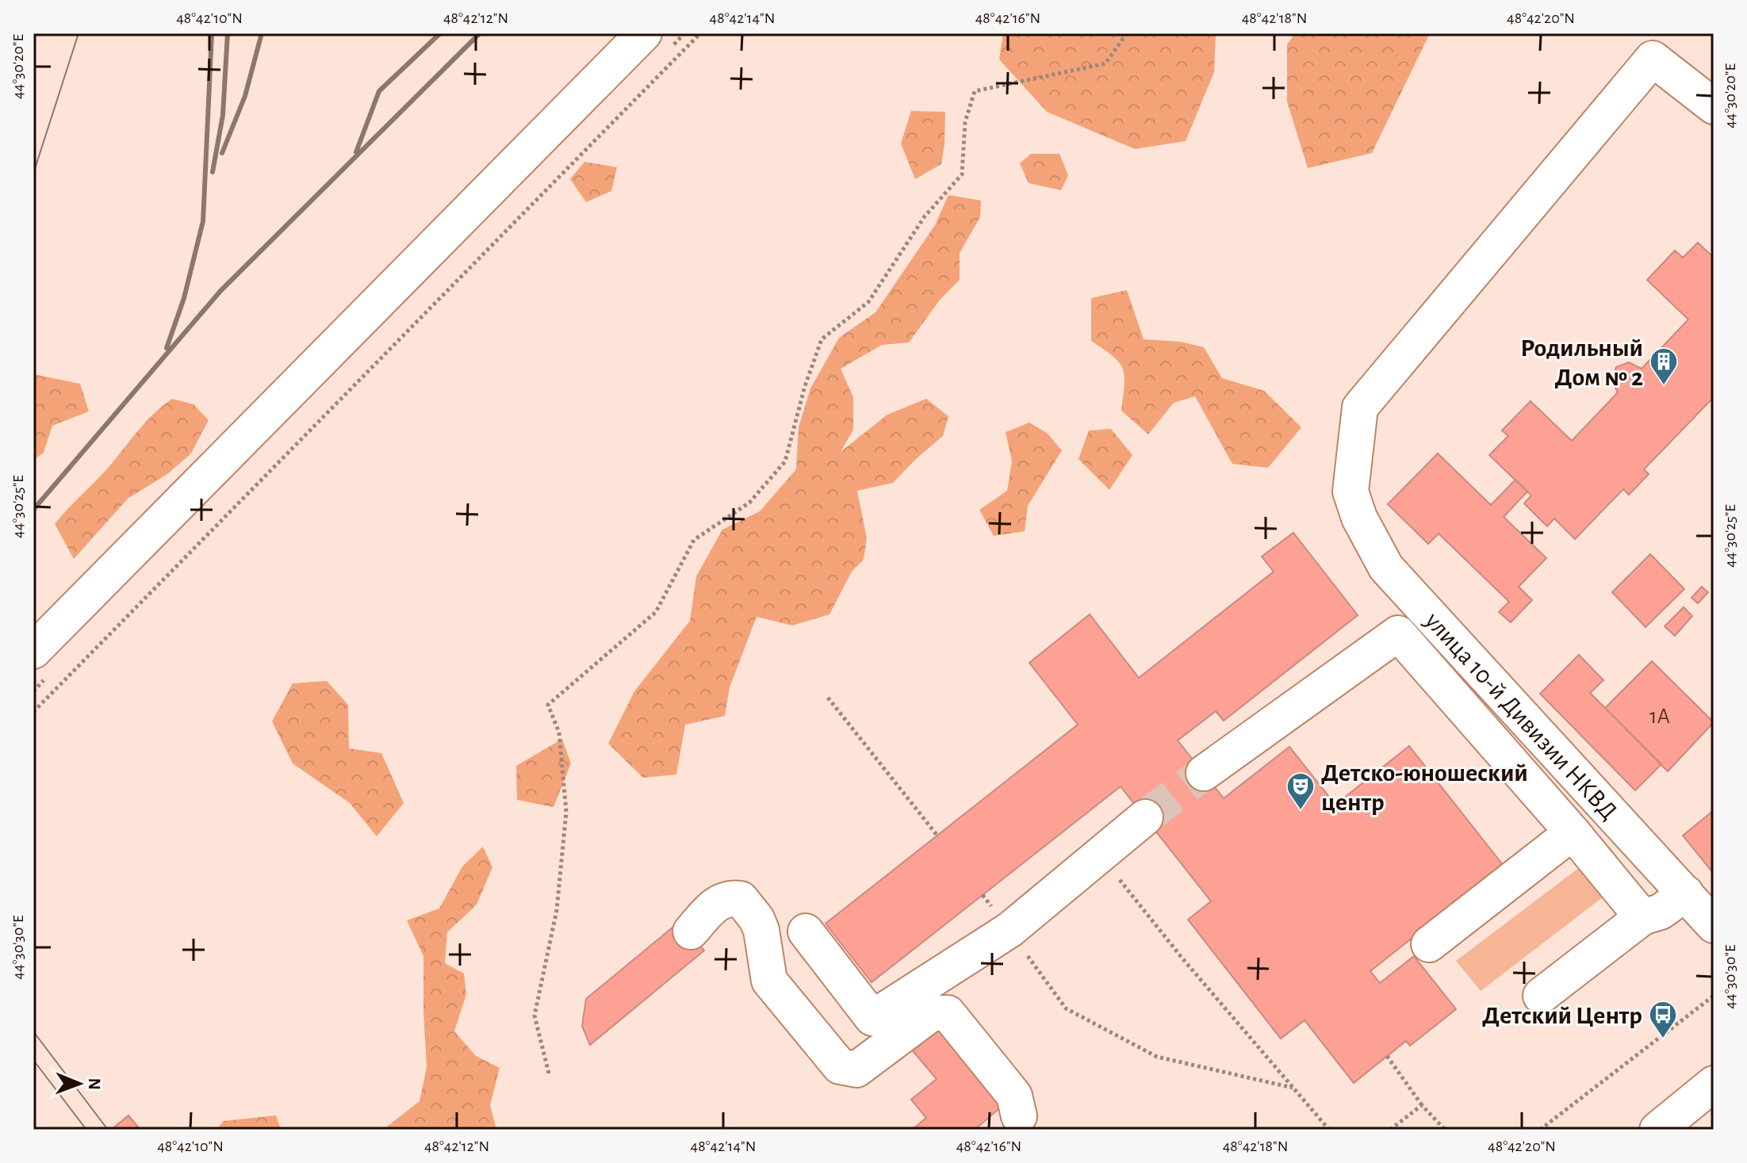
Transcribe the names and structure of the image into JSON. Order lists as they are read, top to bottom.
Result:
{
  "streets": {
    "street": ["улица 10-й Дивизии НКВД"]
  },
  "places": {
    "building": ["Родильный Дом № 2"],
    "theatre": ["Детско-юношеский центр"],
    "bus stop": ["Детский Центр"]
  },
  "house_numbers": ["1А"],
  "north": "right",
  "coordinates": [
    "48°42'10\"N",
    "48°42'12\"N",
    "48°42'14\"N",
    "48°42'16\"N",
    "48°42'18\"N",
    "48°42'20\"N",
    "44°30'20\"E",
    "44°30'25\"E",
    "44°30'30\"E"
  ]
}
